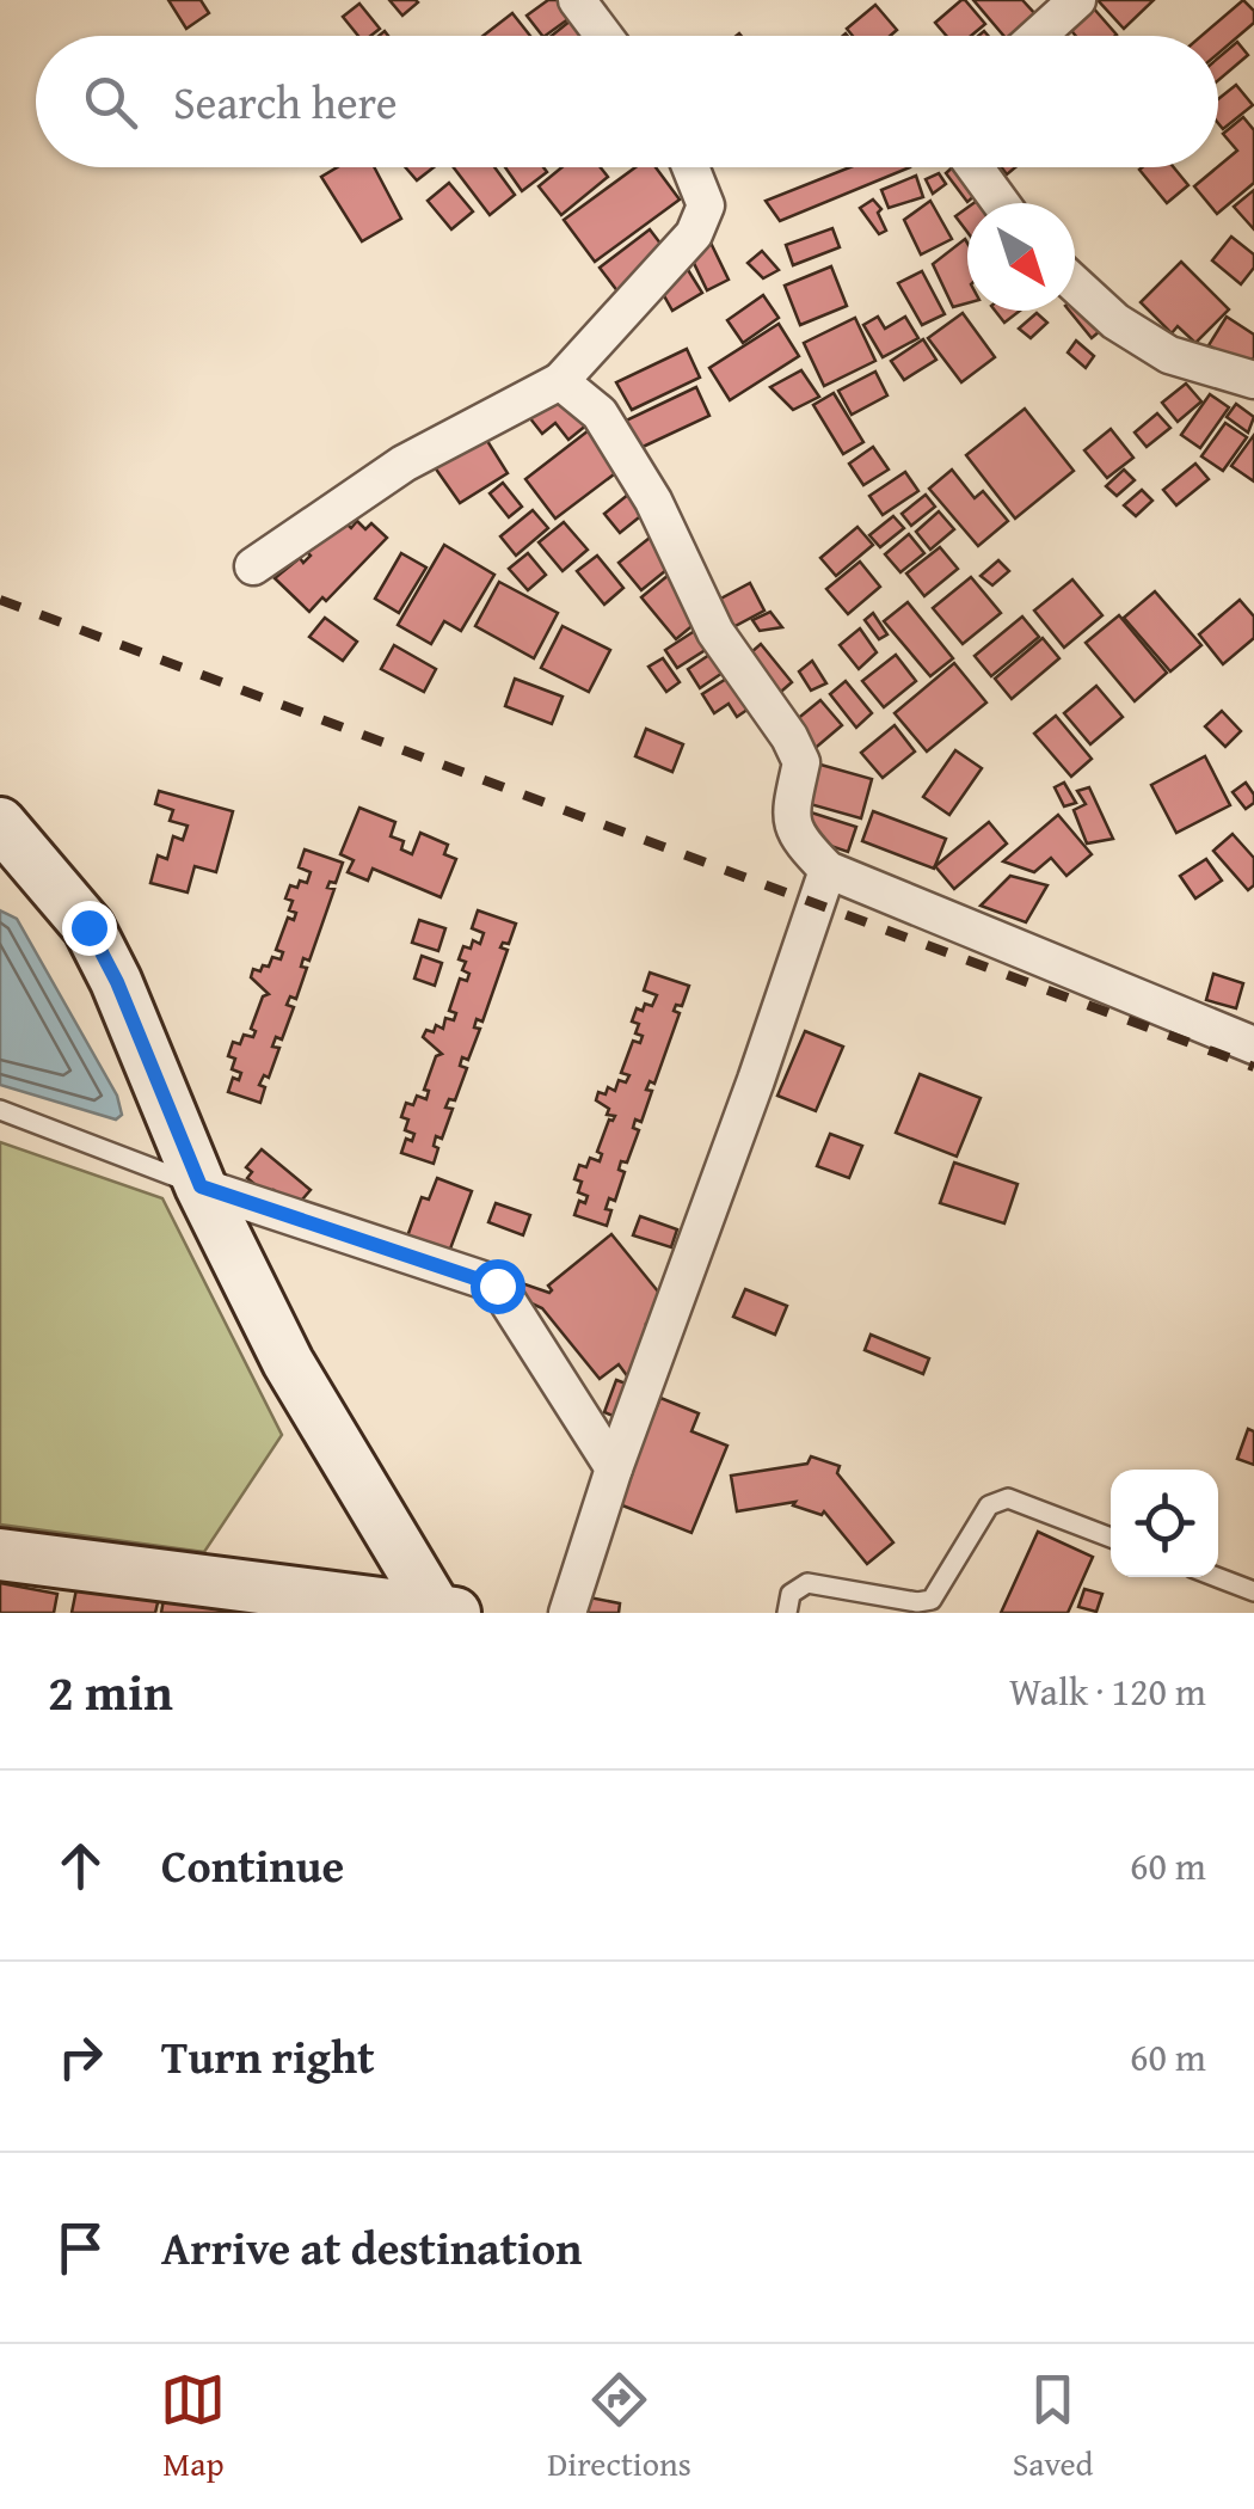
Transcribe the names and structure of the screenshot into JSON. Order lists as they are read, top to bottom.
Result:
{
  "north": "bottom right",
  "page": {
    "search": "Search here",
    "heading": ["2 min", "Walk · 120 m"],
    "list": [
      ["Continue", "60 m"],
      ["Turn right", "60 m"],
      "Arrive at destination"
    ],
    "nav": ["Map", "Directions", "Saved"]
  }
}
